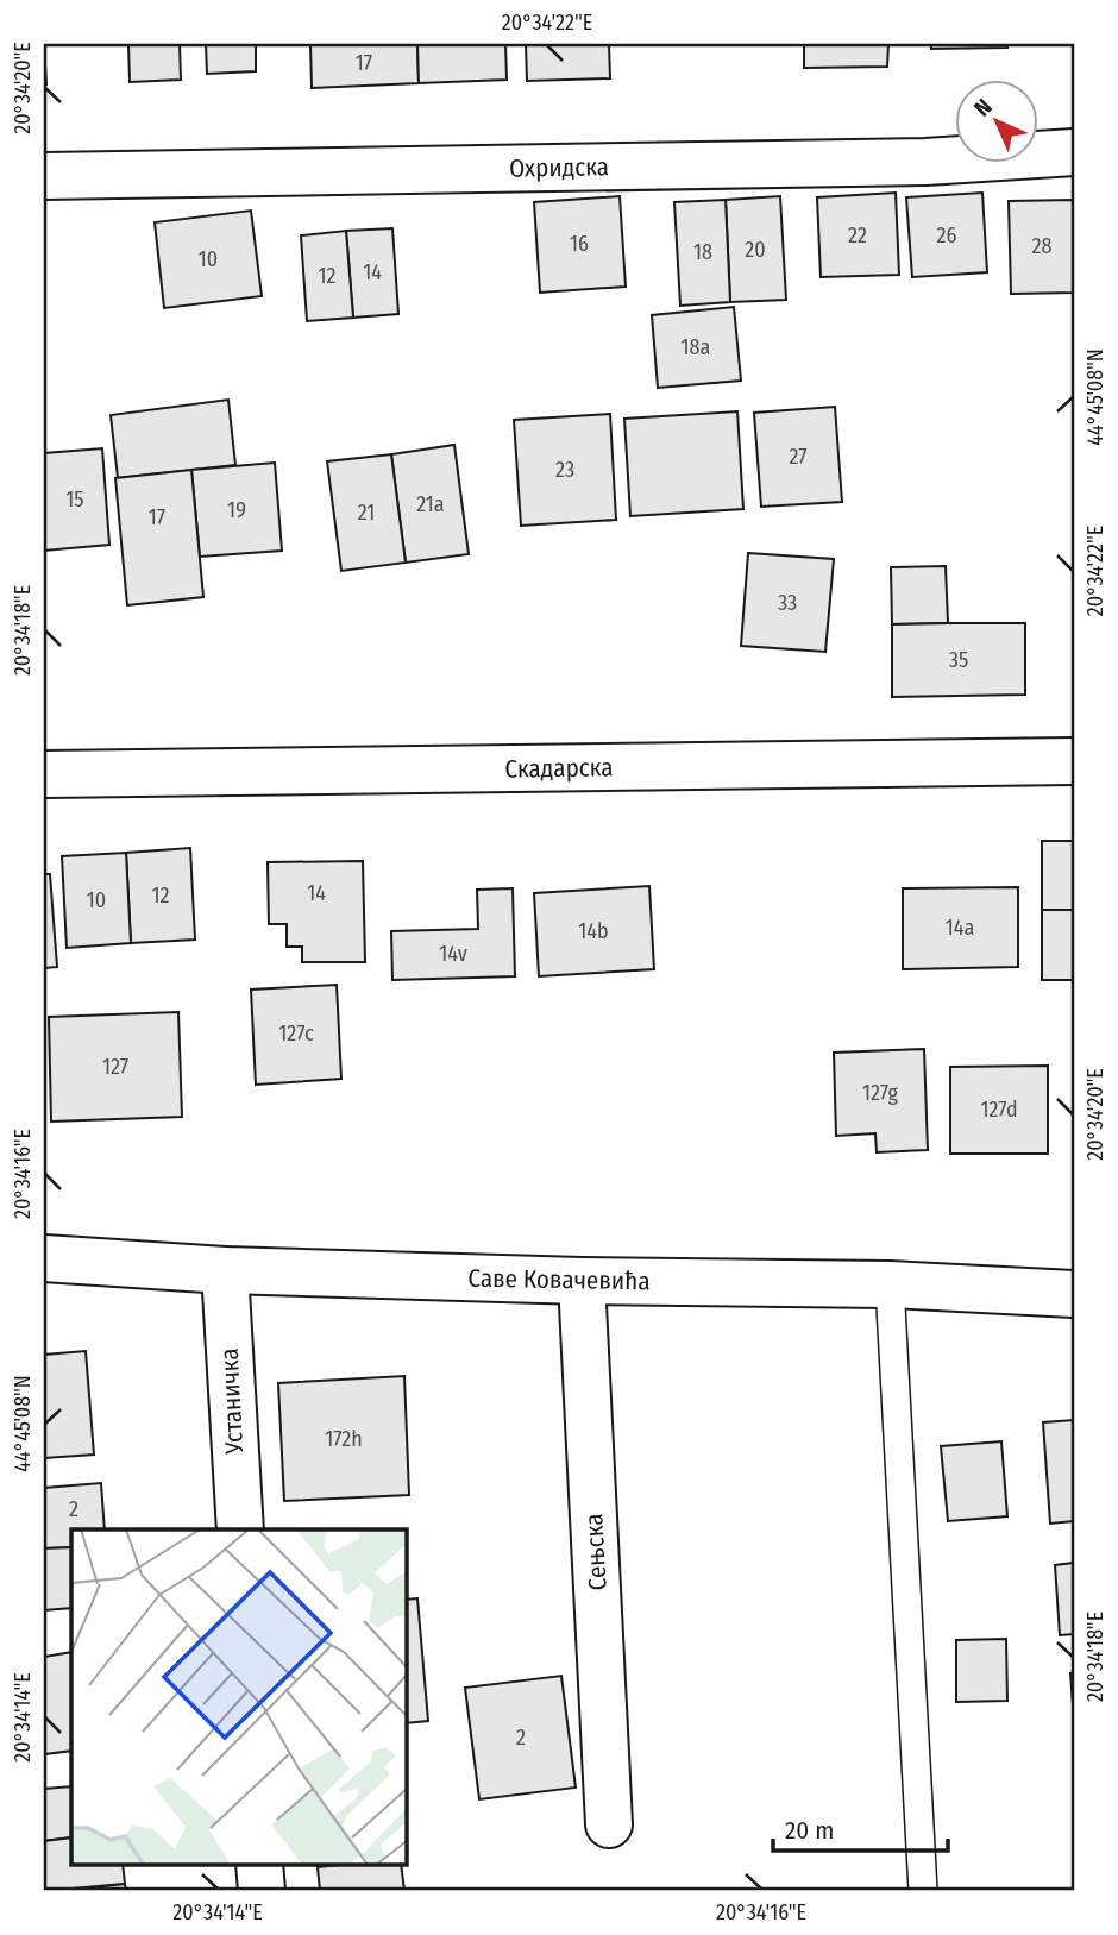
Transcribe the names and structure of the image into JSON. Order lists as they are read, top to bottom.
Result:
{
  "streets": {
    "street": [
      "Охридска",
      "Скадарска",
      "Саве Ковачевића",
      "Устаничка",
      "Сењска"
    ]
  },
  "crossings": [
    ["Саве Ковачевића", "Устаничка"],
    ["Саве Ковачевића", "Сењска"]
  ],
  "house_numbers": [
    "17",
    "22",
    "26",
    "16",
    "28",
    "20",
    "18",
    "10",
    "14",
    "12",
    "18a",
    "27",
    "23",
    "15",
    "21a",
    "19",
    "21",
    "17",
    "33",
    "35",
    "14",
    "12",
    "10",
    "14a",
    "14b",
    "14v",
    "127c",
    "127",
    "127g",
    "127d",
    "172h",
    "2",
    "2"
  ],
  "scale_bar": "20 m",
  "north": "top left",
  "coordinates": [
    "20°34'22\"E",
    "20°34'20\"E",
    "44°45'08\"N",
    "20°34'18\"E",
    "20°34'16\"E",
    "20°34'14\"E"
  ]
}
